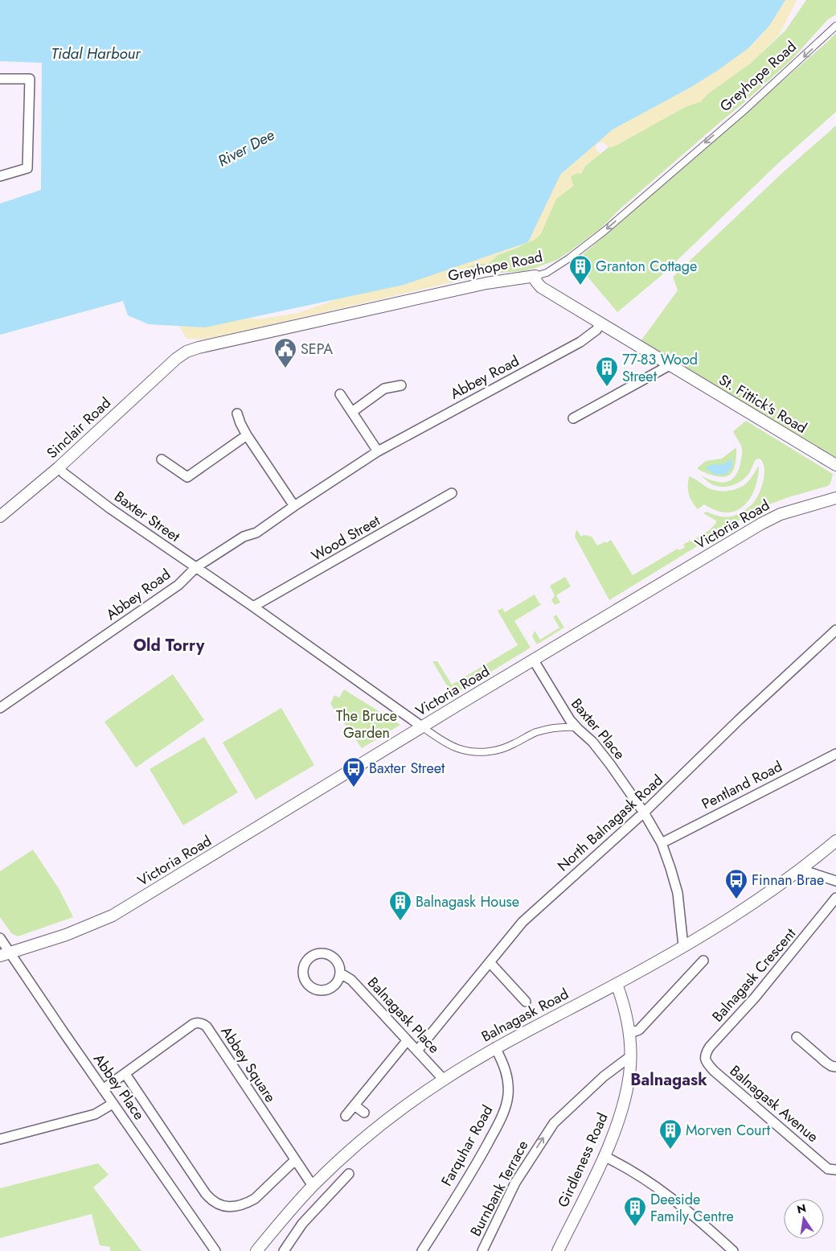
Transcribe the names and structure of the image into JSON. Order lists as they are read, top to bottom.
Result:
{
  "streets": {
    "street": [
      "Greyhope Road",
      "Abbey Road",
      "St. Fittick's Road",
      "Sinclair Road",
      "Baxter Street",
      "Victoria Road",
      "Wood Street",
      "Baxter Place",
      "Pentland Road",
      "North Balnagask Road",
      "Balnagask Crescent",
      "Balnagask Place",
      "Balnagask Road",
      "Abbey Square",
      "Abbey Place",
      "Balnagask Avenue",
      "Farquhar Road",
      "Girdleness Road",
      "Burnbank Terrace"
    ]
  },
  "crossings": [
    ["Greyhope Road", "St. Fittick's Road"],
    ["Greyhope Road", "Sinclair Road"],
    ["Abbey Road", "St. Fittick's Road"],
    ["Abbey Road", "Baxter Street"],
    ["Sinclair Road", "Baxter Street"],
    ["Baxter Street", "Victoria Road"],
    ["Baxter Street", "Wood Street"],
    ["Baxter Street", "Baxter Place"],
    ["Victoria Road", "Baxter Place"],
    ["Victoria Road", "Abbey Place"],
    ["Baxter Place", "North Balnagask Road"],
    ["North Balnagask Road", "Balnagask Place"],
    ["Balnagask Crescent", "Balnagask Avenue"],
    ["Balnagask Place", "Balnagask Road"],
    ["Balnagask Road", "Abbey Square"],
    ["Balnagask Road", "Farquhar Road"],
    ["Balnagask Road", "Girdleness Road"],
    ["Abbey Square", "Abbey Place"],
    ["Girdleness Road", "Burnbank Terrace"]
  ],
  "one_way": ["Greyhope Road", "Burnbank Terrace"],
  "districts": ["Old Torry", "Balnagask"],
  "water": ["Tidal Harbour", "River Dee"],
  "parks": ["The Bruce Garden"],
  "places": {
    "building": [
      "Granton Cottage",
      "77-83 Wood Street",
      "Balnagask House",
      "Morven Court",
      "Deeside Family Centre"
    ],
    "public building": ["SEPA"],
    "bus stop": ["Baxter Street", "Finnan Brae"]
  },
  "north": "top"
}
